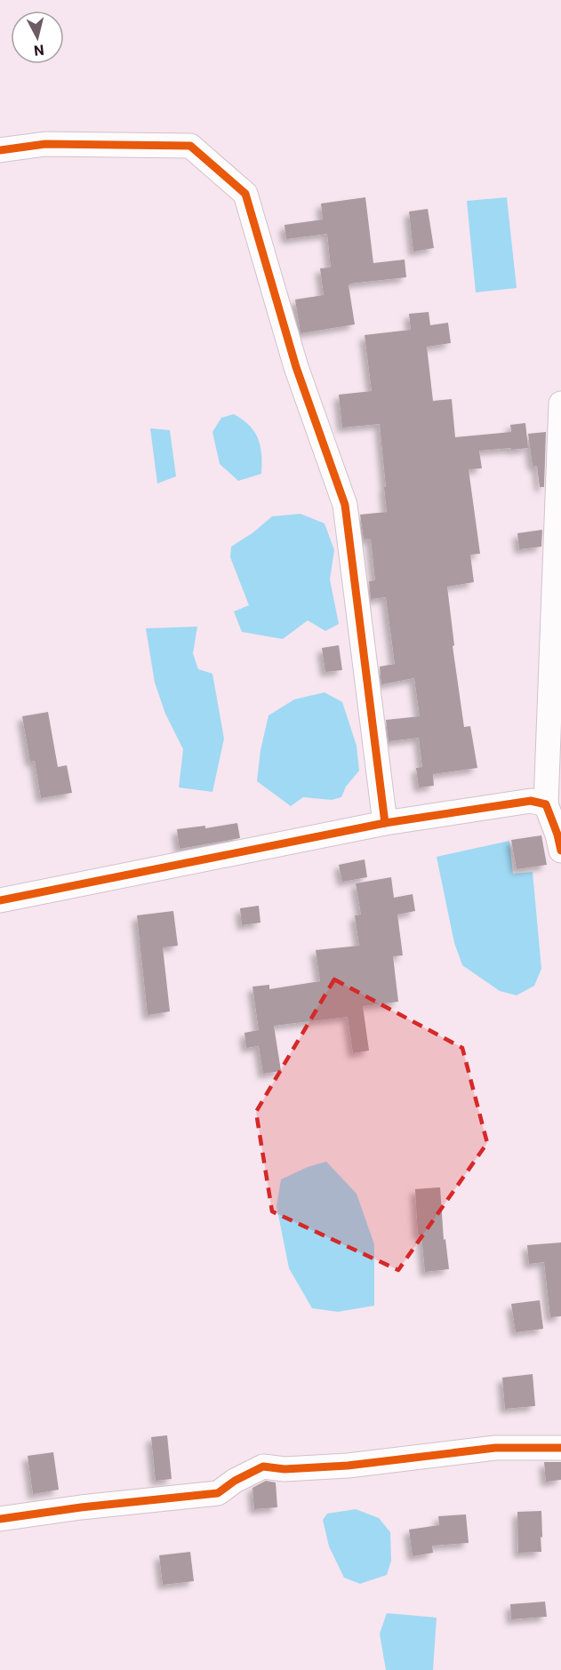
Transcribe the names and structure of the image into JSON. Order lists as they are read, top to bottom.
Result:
{
  "north": "bottom"
}
